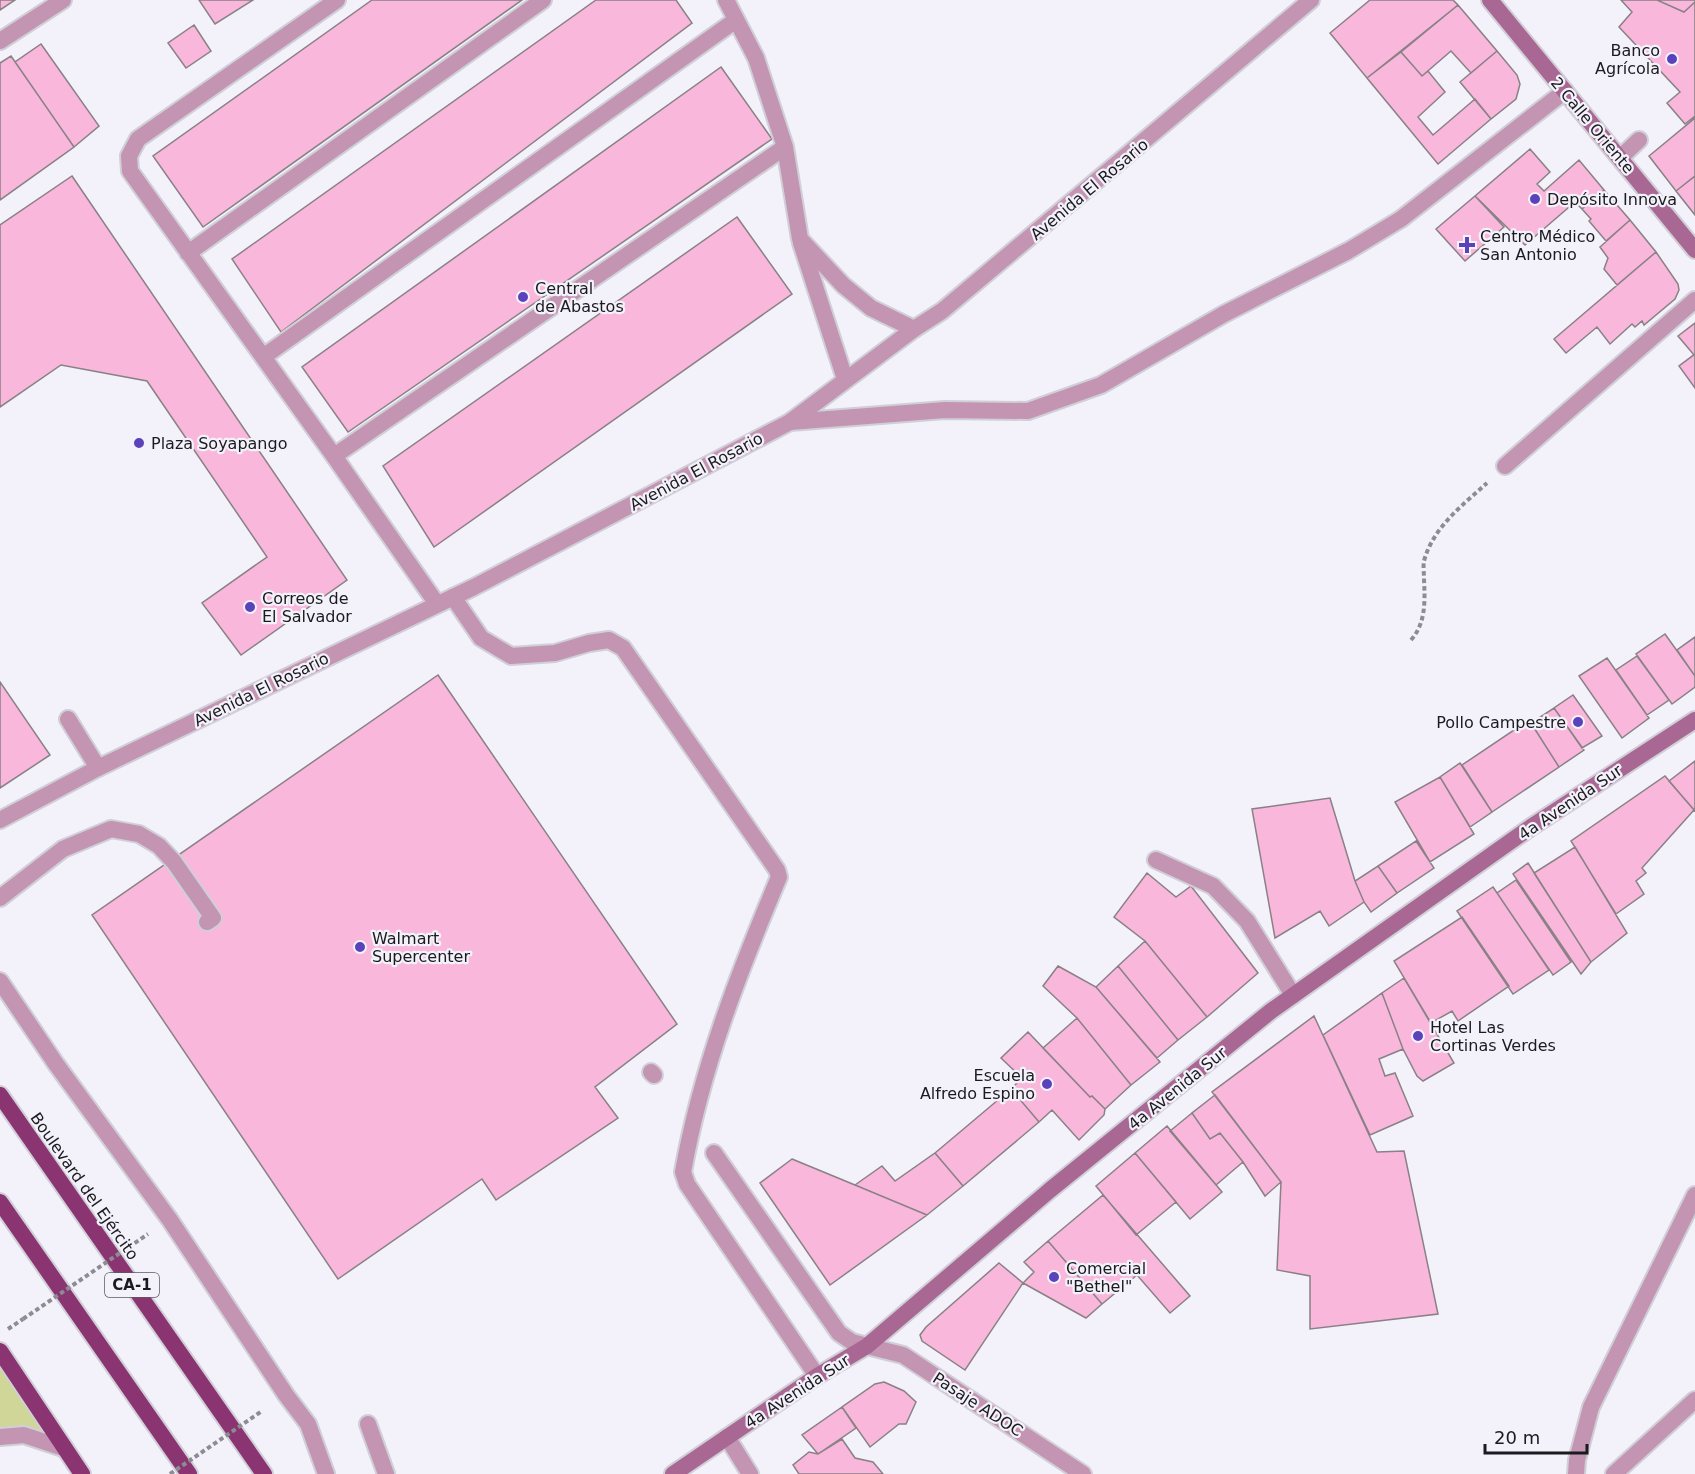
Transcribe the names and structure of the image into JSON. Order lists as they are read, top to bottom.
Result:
{
  "streets": {
    "highway": ["Boulevard del Ejército", "CA-1"],
    "main road": ["2 Calle Oriente", "4a Avenida Sur"],
    "street": ["Avenida El Rosario", "Pasaje ADOC"]
  },
  "crossings": [
    ["4a Avenida Sur", "Pasaje ADOC"]
  ],
  "places": {
    "other": [
      "Banco Agrícola",
      "Depósito Innova",
      "Central de Abastos",
      "Plaza Soyapango",
      "Correos de El Salvador",
      "Pollo Campestre",
      "Walmart Supercenter",
      "Hotel Las Cortinas Verdes",
      "Escuela Alfredo Espino",
      "Comercial \"Bethel\""
    ],
    "health": ["Centro Médico San Antonio"]
  },
  "scale_bar": "20 m"
}
